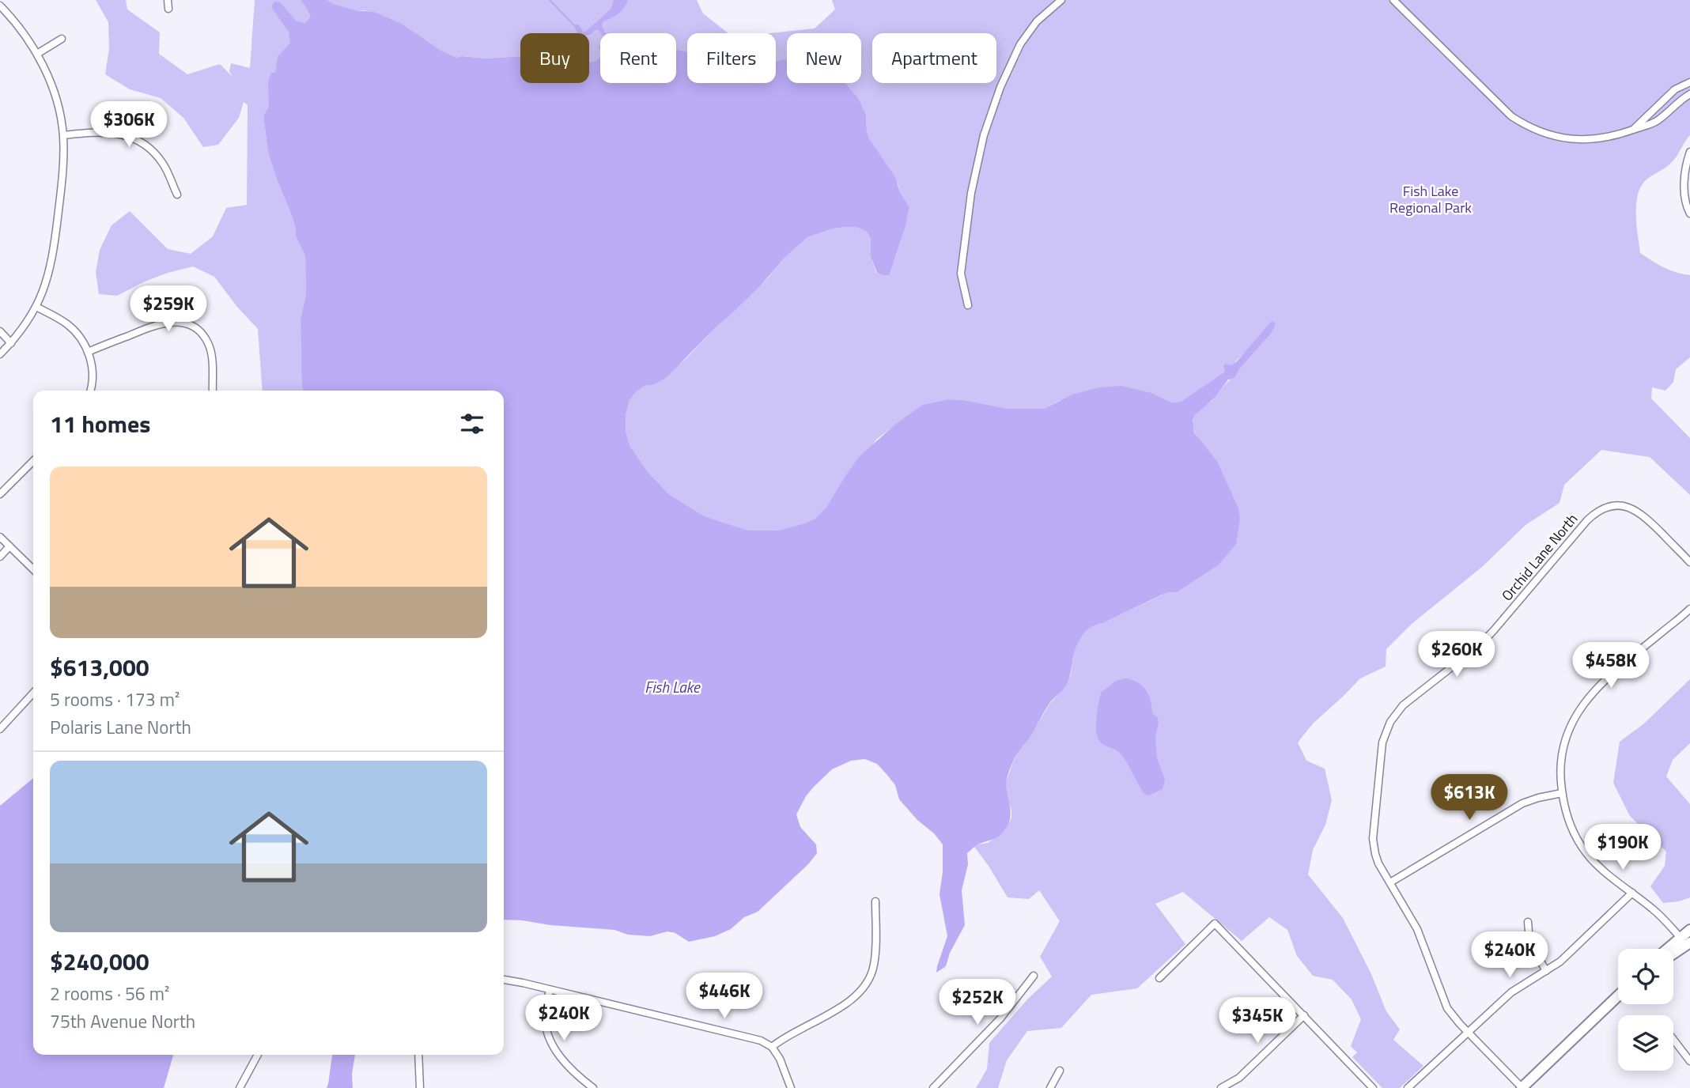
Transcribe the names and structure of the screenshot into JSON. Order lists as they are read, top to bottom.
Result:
{
  "streets": {
    "street": ["Orchid Lane North"]
  },
  "water": ["Fish Lake"],
  "parks": ["Fish Lake Regional Park"],
  "page": {
    "chip": [
      "Buy",
      "Rent",
      "Filters",
      "New",
      "Apartment"
    ],
    "price": [
      "$306K",
      "$259K",
      "$260K",
      "$458K",
      "$613K",
      "$190K",
      "$240K",
      "$446K",
      "$252K",
      "$240K",
      "$345K"
    ],
    "heading": "11 homes",
    "list": [
      {
        "name": "$613,000",
        "note": "5 rooms · 173 m² · Polaris Lane North"
      },
      {
        "name": "$240,000",
        "note": "2 rooms · 56 m² · 75th Avenue North"
      }
    ]
  }
}
